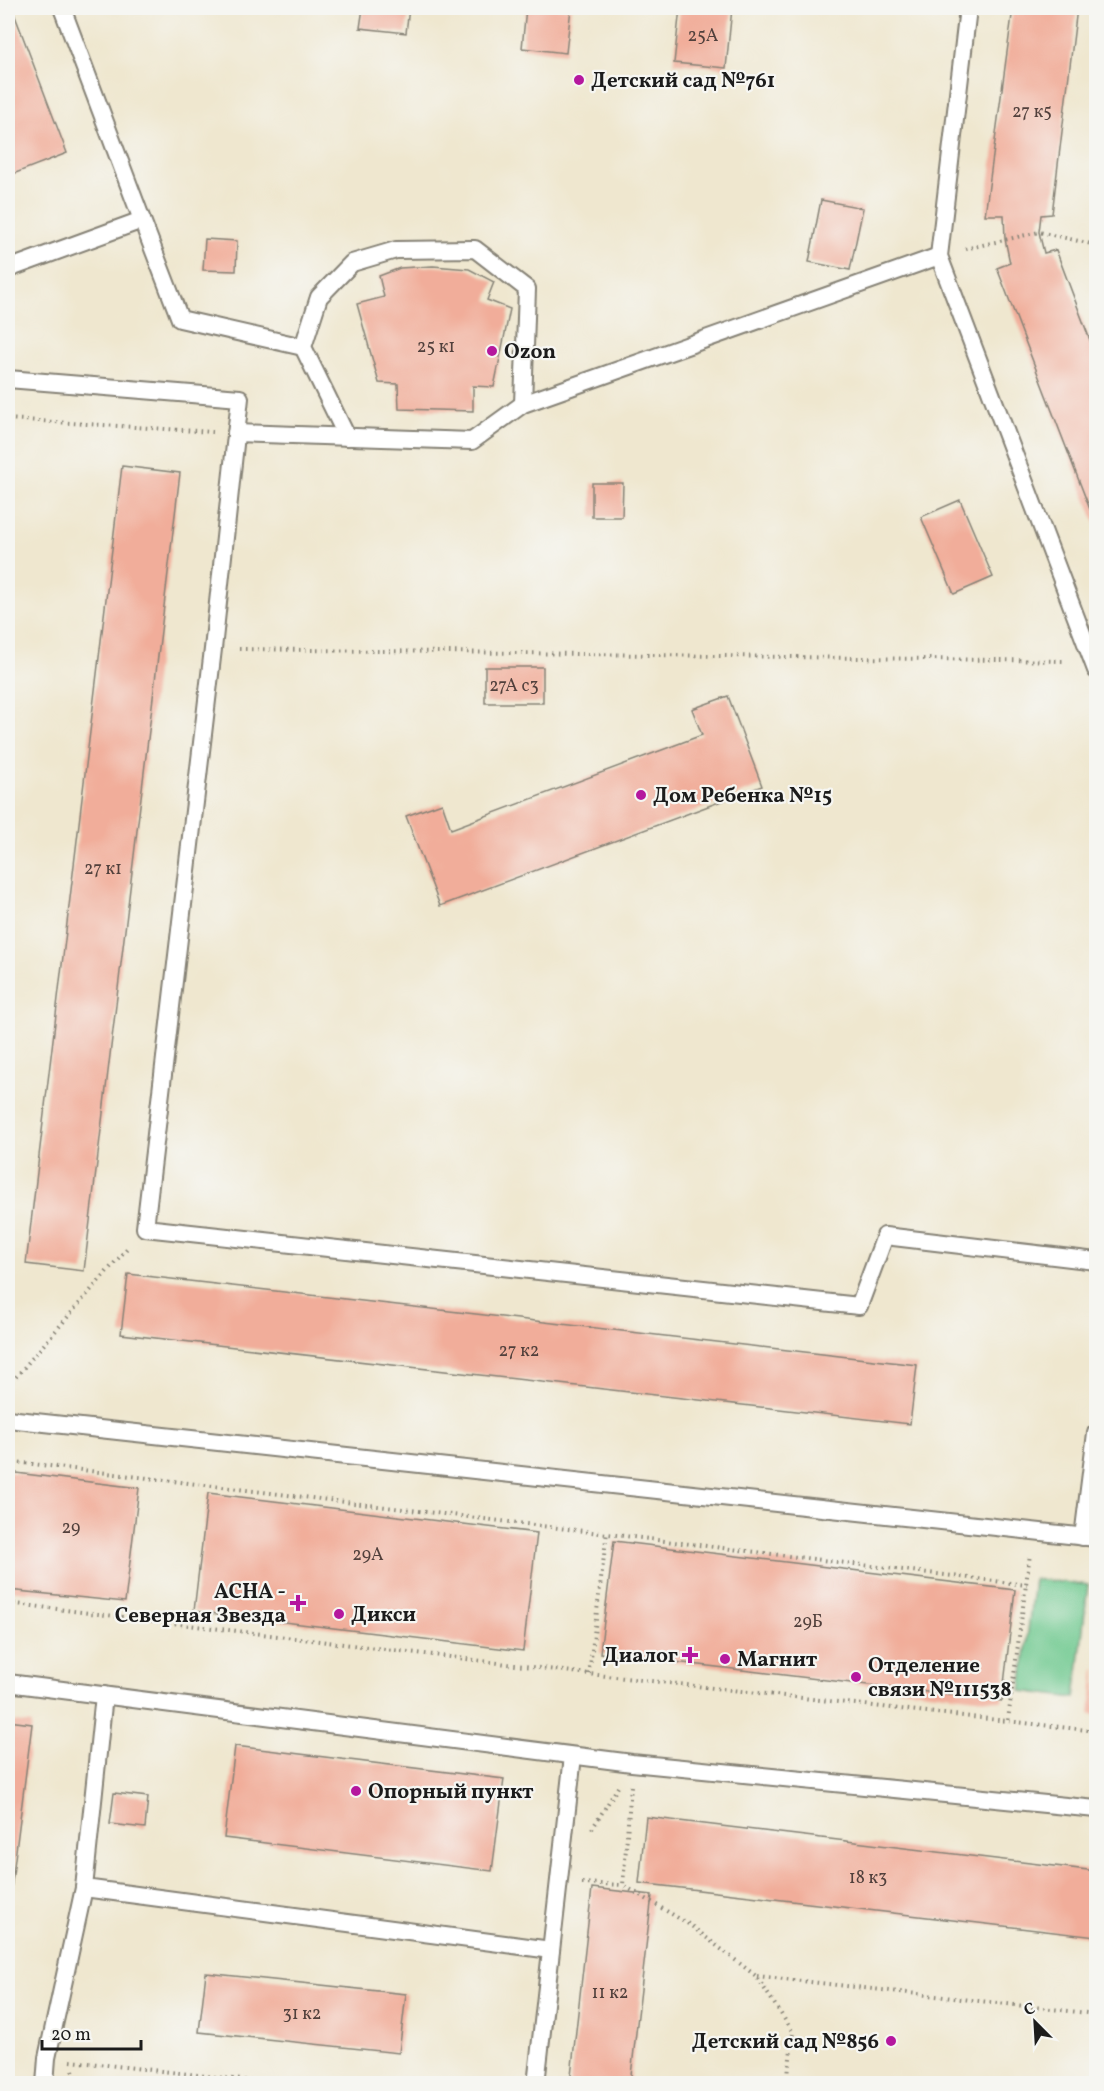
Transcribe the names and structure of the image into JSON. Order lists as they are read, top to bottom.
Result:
{
  "places": {
    "other": [
      "Детский сад №761",
      "Ozon",
      "Дом Ребенка №15",
      "Дикси",
      "Магнит",
      "Отделение связи №111538",
      "Опорный пункт",
      "Детский сад №856"
    ],
    "health": ["АСНА - Северная Звезда", "Диалог"]
  },
  "house_numbers": [
    "25А",
    "27 к5",
    "25 к1",
    "27А с3",
    "27 к1",
    "27 к2",
    "29",
    "29А",
    "29Б",
    "18 к3",
    "11 к2",
    "31 к2"
  ],
  "scale_bar": "20 m",
  "north": "top left"
}
